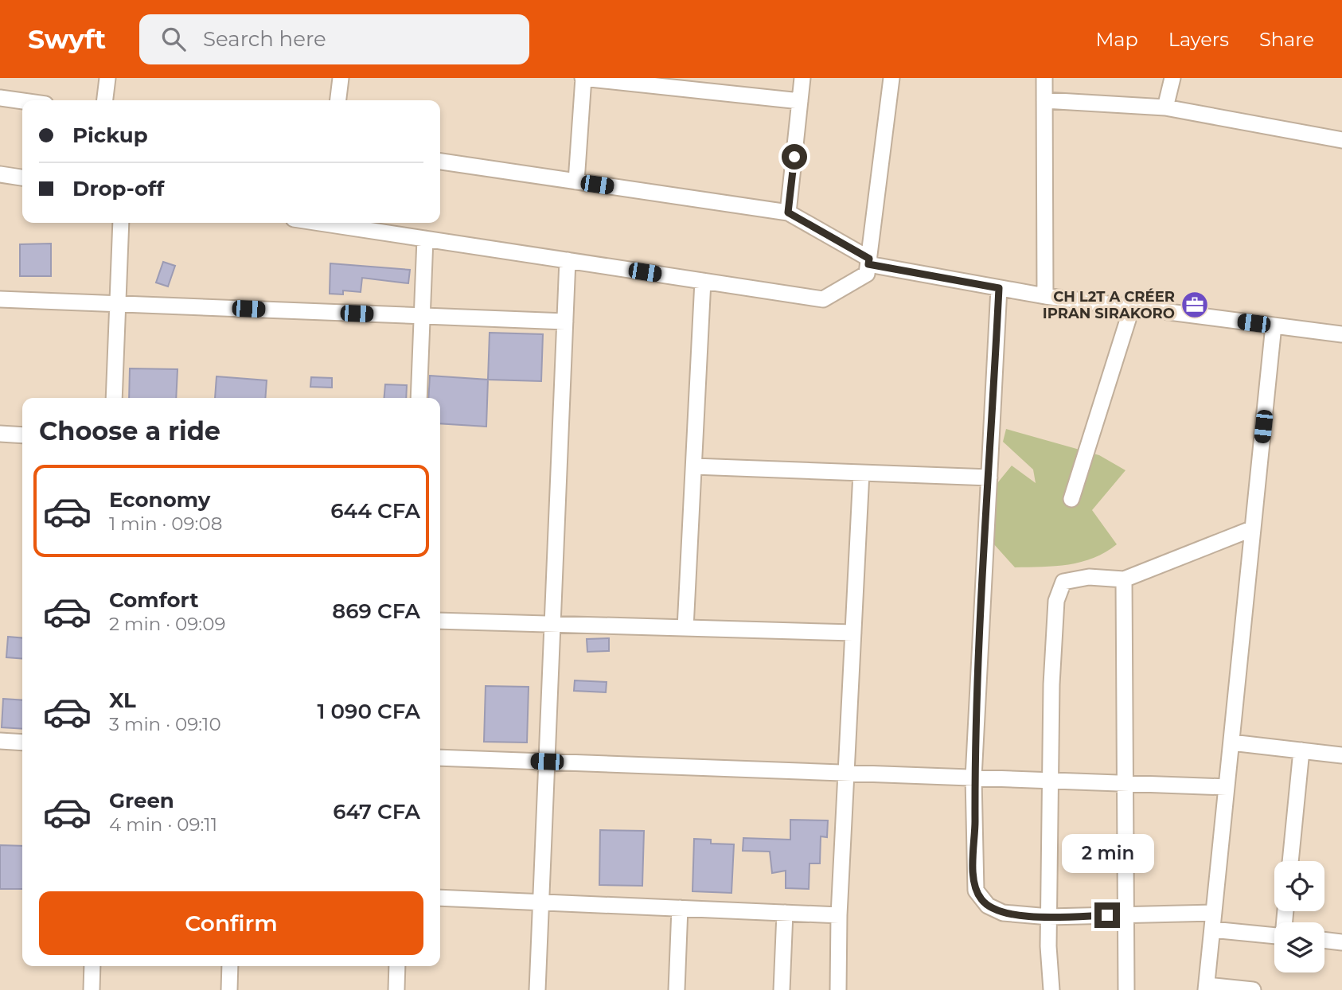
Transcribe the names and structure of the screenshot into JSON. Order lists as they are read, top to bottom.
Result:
{
  "places": {
    "office": ["CH L2T A CRÉER IPRAN SIRAKORO"]
  },
  "page": {
    "header": "Swyft",
    "search": "Search here",
    "nav": ["Map", "Layers", "Share"],
    "banner": ["Pickup", "Drop-off"],
    "heading": "Choose a ride",
    "list": [
      {
        "name": "Economy",
        "note": "1 min · 09:08",
        "value": "644 CFA"
      },
      {
        "name": "Comfort",
        "note": "2 min · 09:09",
        "value": "869 CFA"
      },
      {
        "name": "XL",
        "note": "3 min · 09:10",
        "value": "1 090 CFA"
      },
      {
        "name": "Green",
        "note": "4 min · 09:11",
        "value": "647 CFA"
      }
    ],
    "bubble": "2 min",
    "buttons": "Confirm"
  }
}
